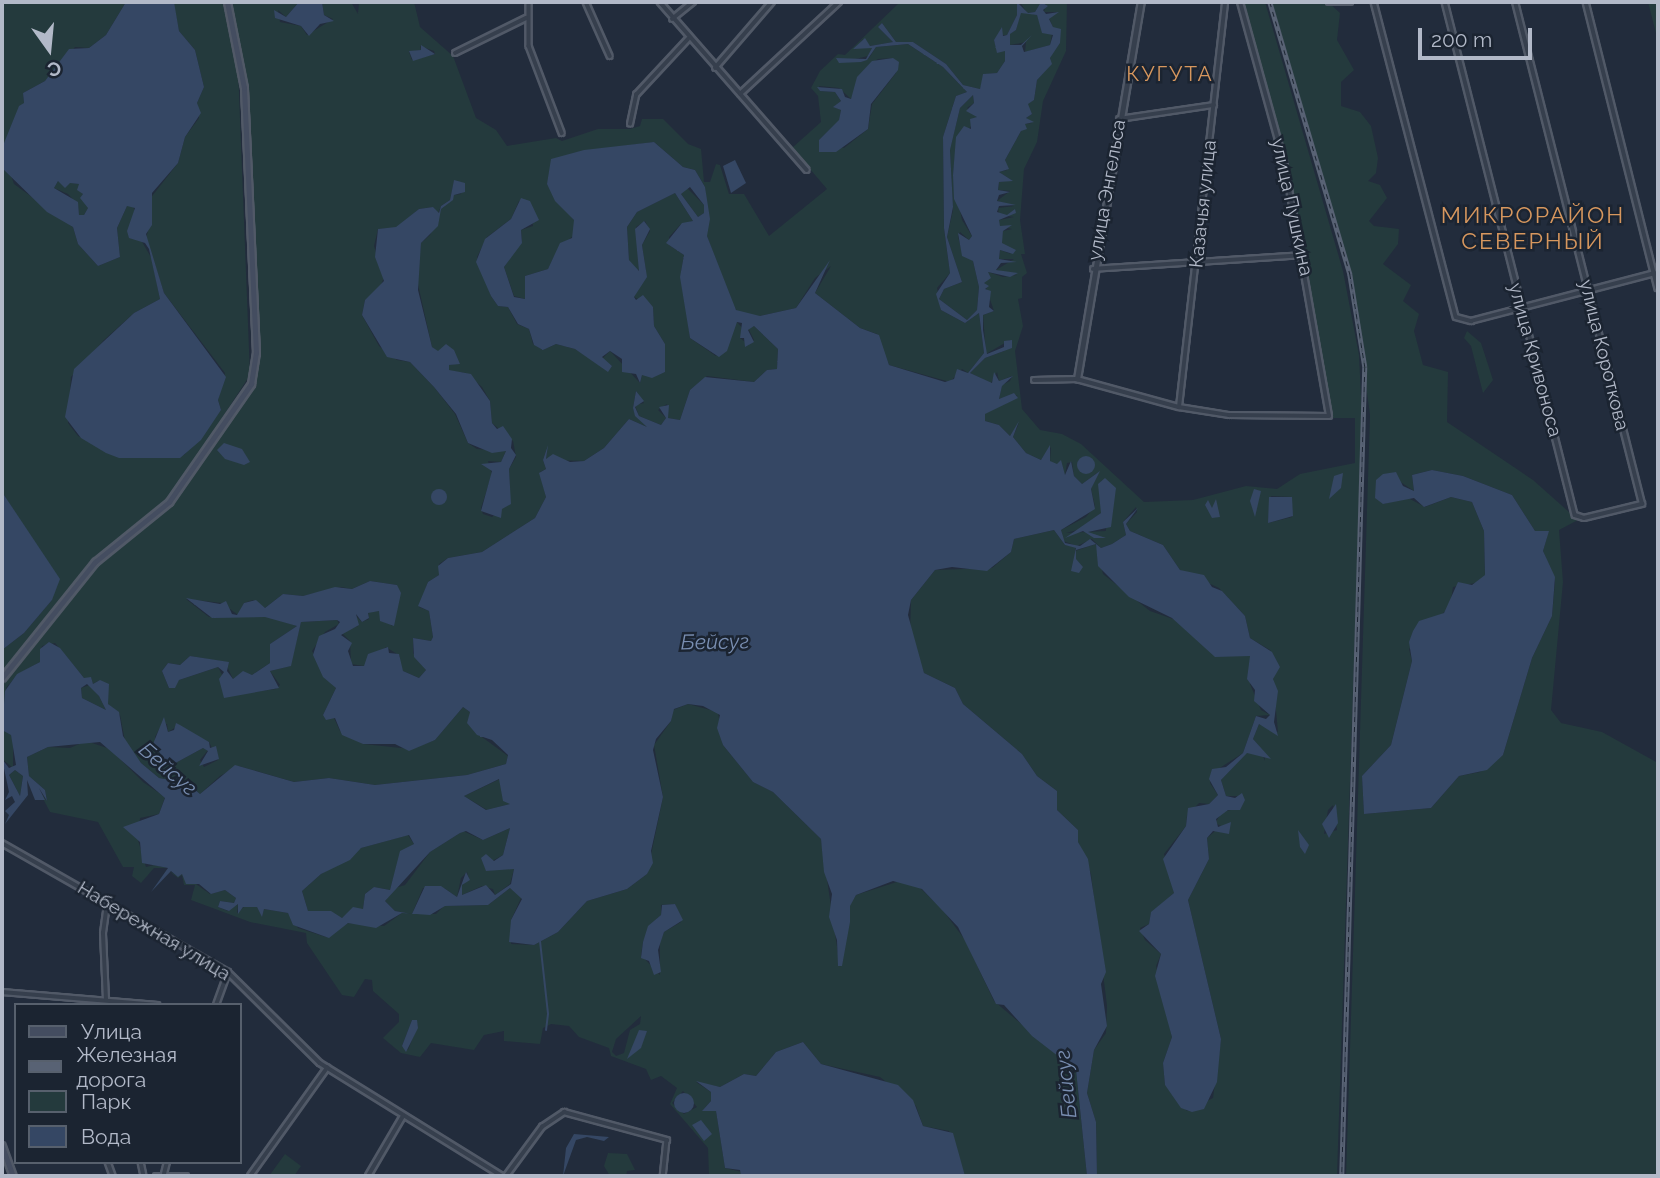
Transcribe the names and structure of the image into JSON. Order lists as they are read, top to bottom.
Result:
{
  "streets": {
    "street": [
      "улица Энгельса",
      "Казачья улица",
      "улица Пушкина",
      "улица Короткова",
      "улица Кривоноса",
      "Набережная улица"
    ]
  },
  "crossings": [
    ["Казачья улица", "улица Пушкина"],
    ["улица Короткова", "улица Кривоноса"]
  ],
  "districts": ["КУГУТА", "МИКРОРАЙОН СЕВЕРНЫЙ"],
  "water": ["Бейсуг"],
  "legend": [
    "Улица",
    "Железная дорога",
    "Парк",
    "Вода"
  ],
  "scale_bar": "200 m",
  "north": "bottom"
}
